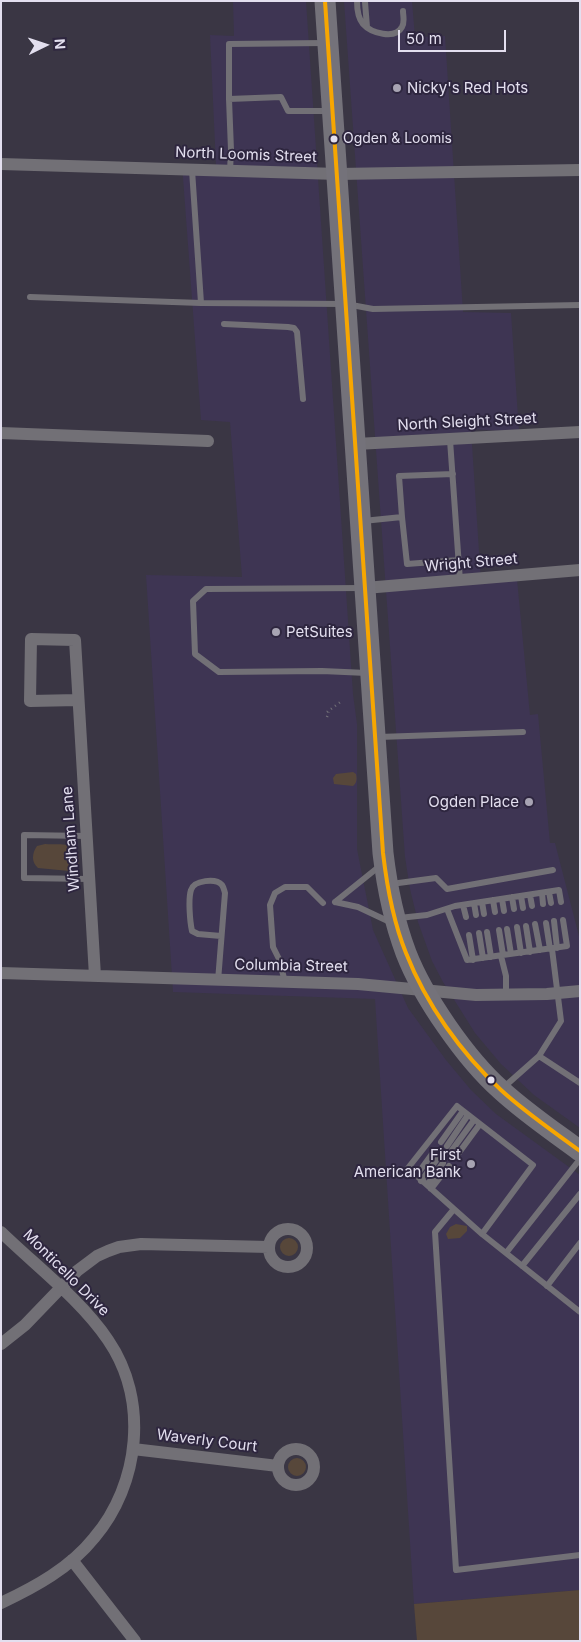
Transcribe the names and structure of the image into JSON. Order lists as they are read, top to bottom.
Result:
{
  "streets": {
    "street": [
      "North Loomis Street",
      "North Sleight Street",
      "Wright Street",
      "Windham Lane",
      "Columbia Street",
      "Monticello Drive",
      "Waverly Court"
    ]
  },
  "crossings": [
    ["Windham Lane", "Columbia Street"],
    ["Monticello Drive", "Waverly Court"]
  ],
  "places": [
    "Nicky's Red Hots",
    "Ogden & Loomis",
    "PetSuites",
    "Ogden Place",
    "First American Bank"
  ],
  "scale_bar": "50 m",
  "north": "right"
}
